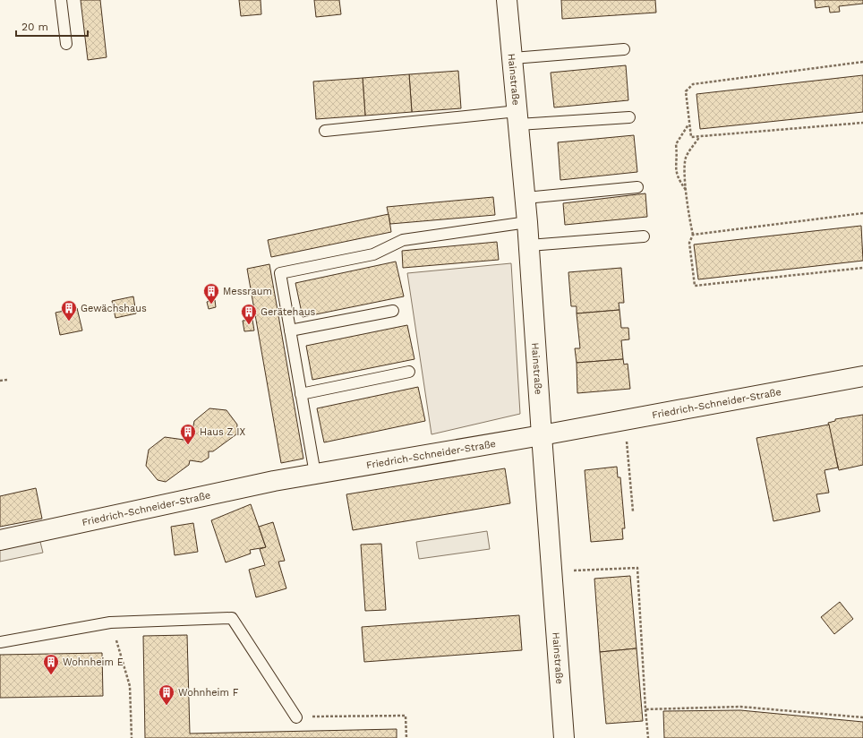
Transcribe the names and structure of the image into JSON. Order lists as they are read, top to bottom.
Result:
{
  "streets": {
    "street": ["Hainstraße", "Friedrich-Schneider-Straße"]
  },
  "crossings": [
    ["Hainstraße", "Friedrich-Schneider-Straße"]
  ],
  "places": {
    "building": [
      "Messraum",
      "Gewächshaus",
      "Gerätehaus",
      "Haus Z IX",
      "Wohnheim E",
      "Wohnheim F"
    ]
  },
  "scale_bar": "20 m"
}
